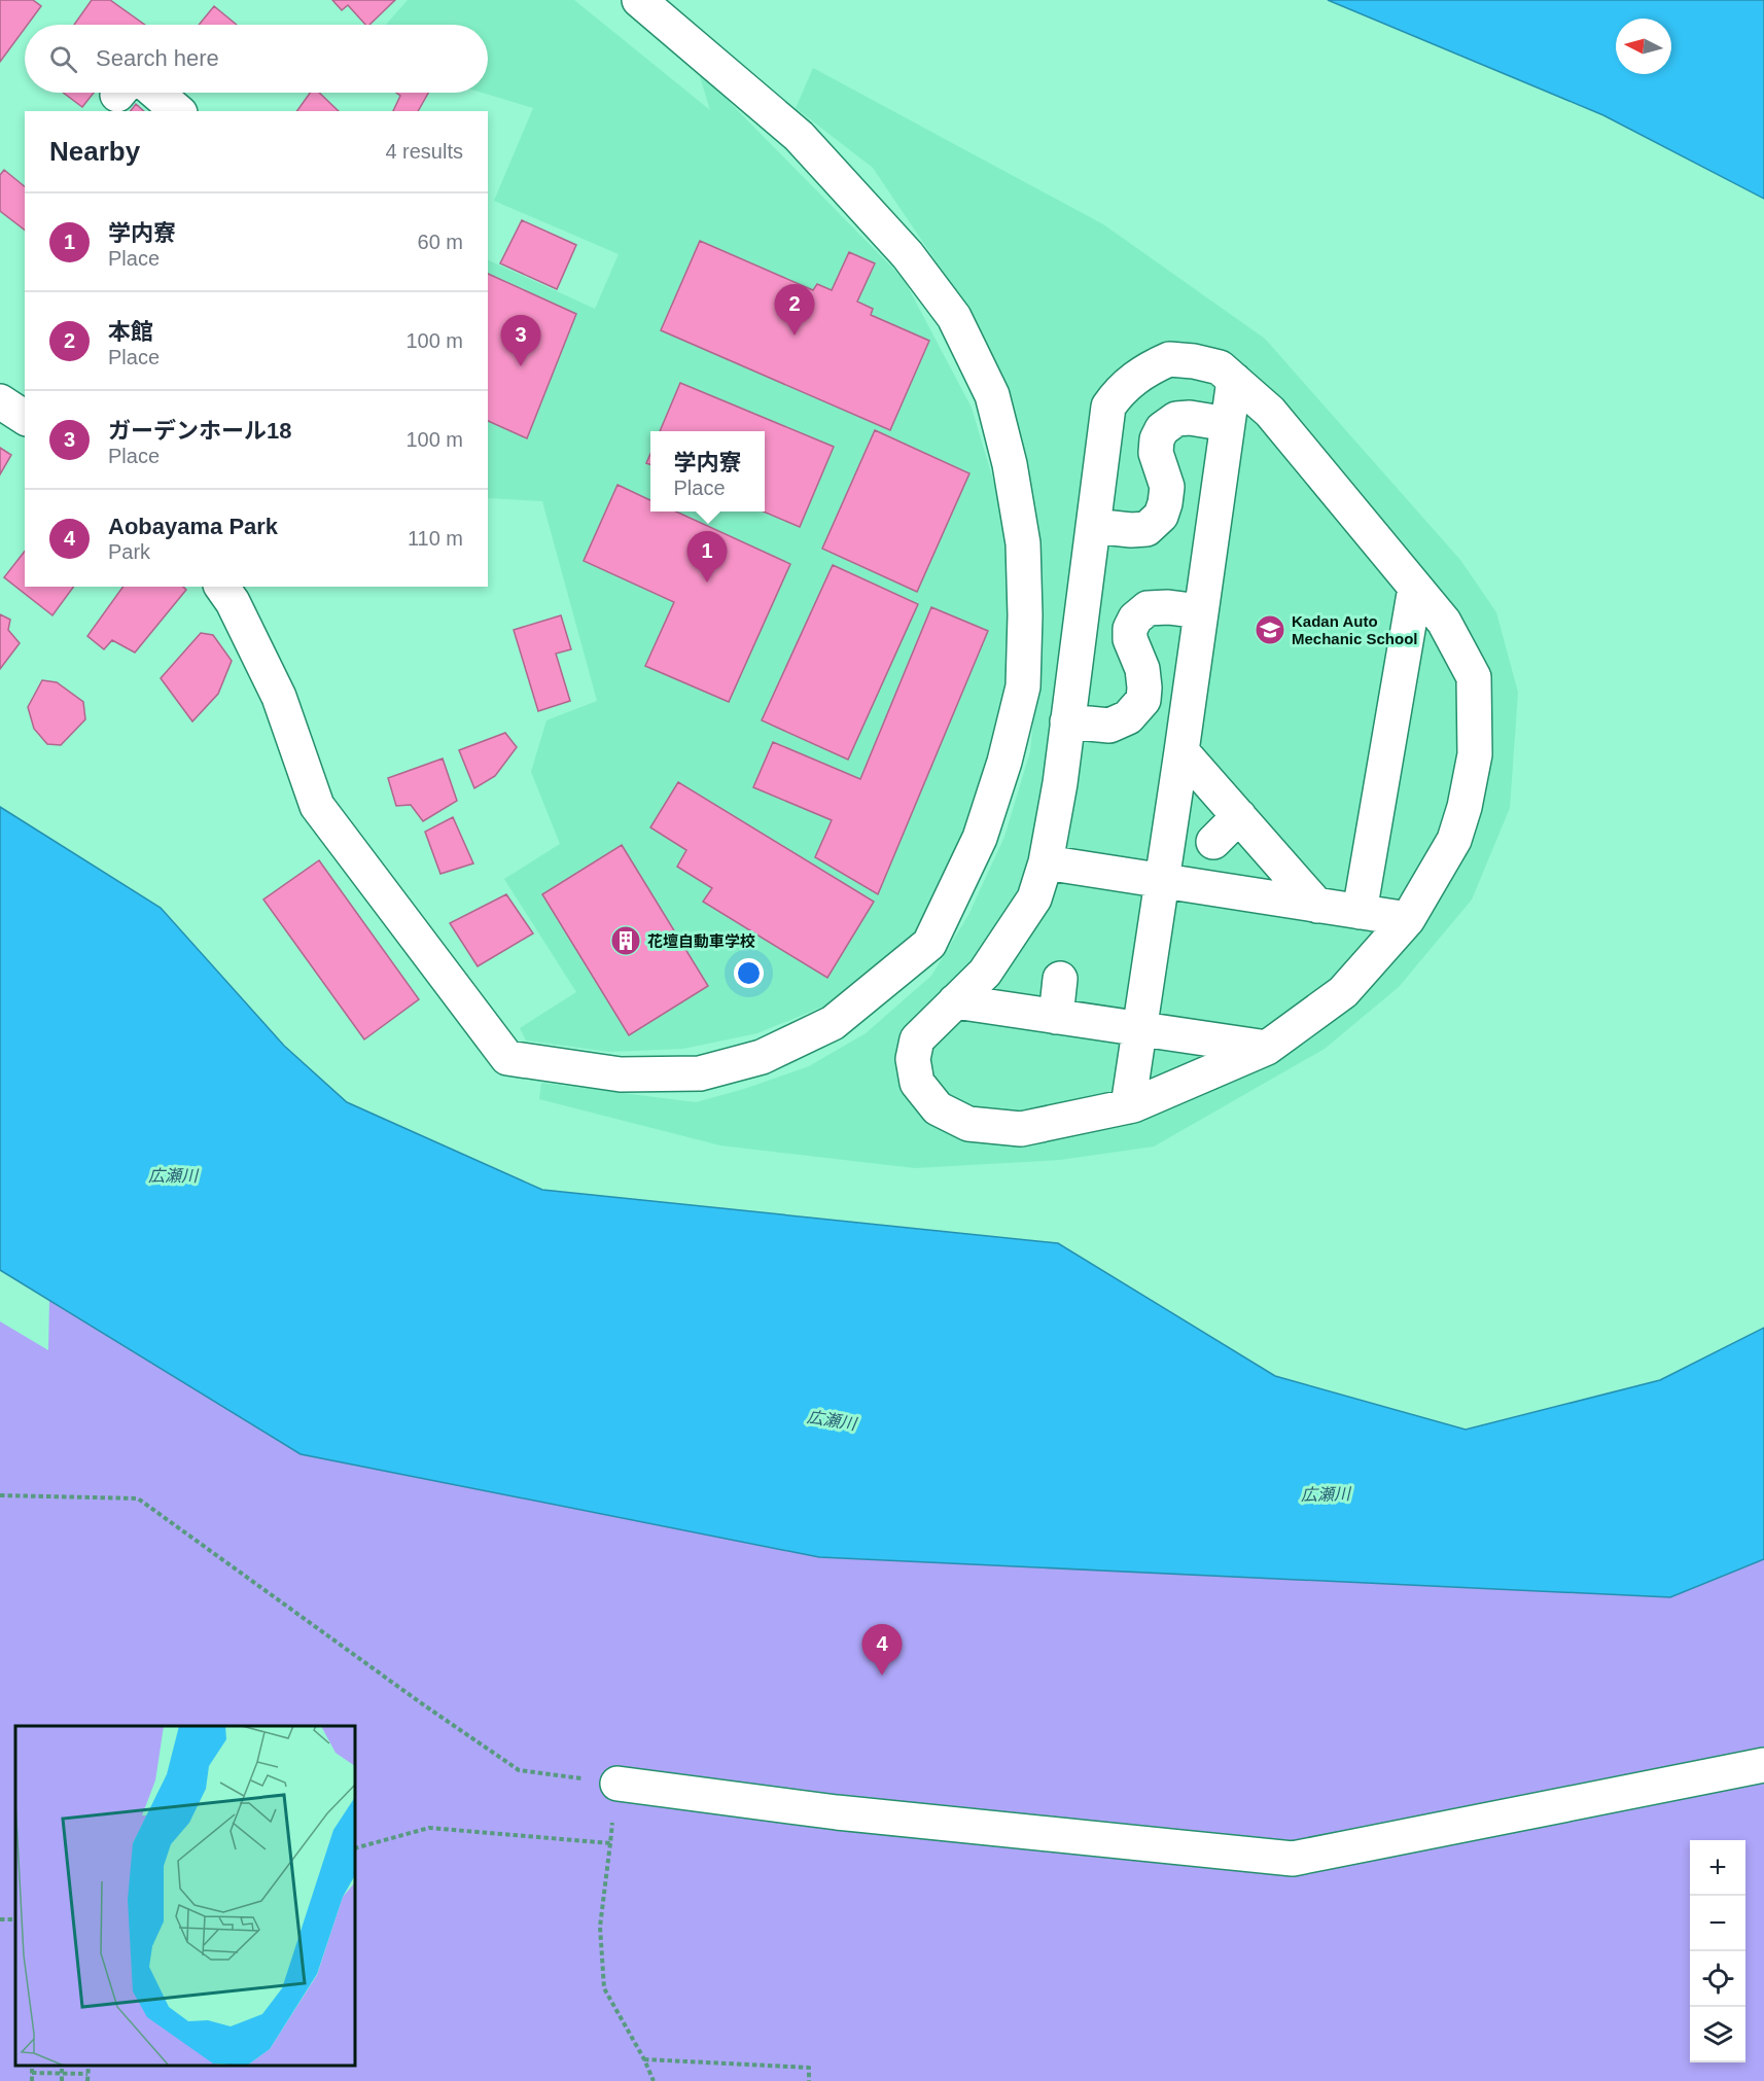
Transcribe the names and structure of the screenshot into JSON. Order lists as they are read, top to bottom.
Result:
{
  "water": ["広瀬川"],
  "places": {
    "school or university": ["Kadan Auto Mechanic School"],
    "building": ["花壇自動車学校"]
  },
  "north": "left",
  "page": {
    "search": "Search here",
    "heading": ["Nearby", "4 results"],
    "list": [
      {
        "mark": "1",
        "name": "学内寮",
        "note": "Place",
        "value": "60 m"
      },
      {
        "mark": "2",
        "name": "本館",
        "note": "Place",
        "value": "100 m"
      },
      {
        "mark": "3",
        "name": "ガーデンホール18",
        "note": "Place",
        "value": "100 m"
      },
      {
        "mark": "4",
        "name": "Aobayama Park",
        "note": "Park",
        "value": "110 m"
      }
    ],
    "pins": [
      "2",
      "3",
      "1",
      "4"
    ],
    "popup": ["学内寮", "Place"],
    "map_buttons": ["+", "−"]
  }
}
